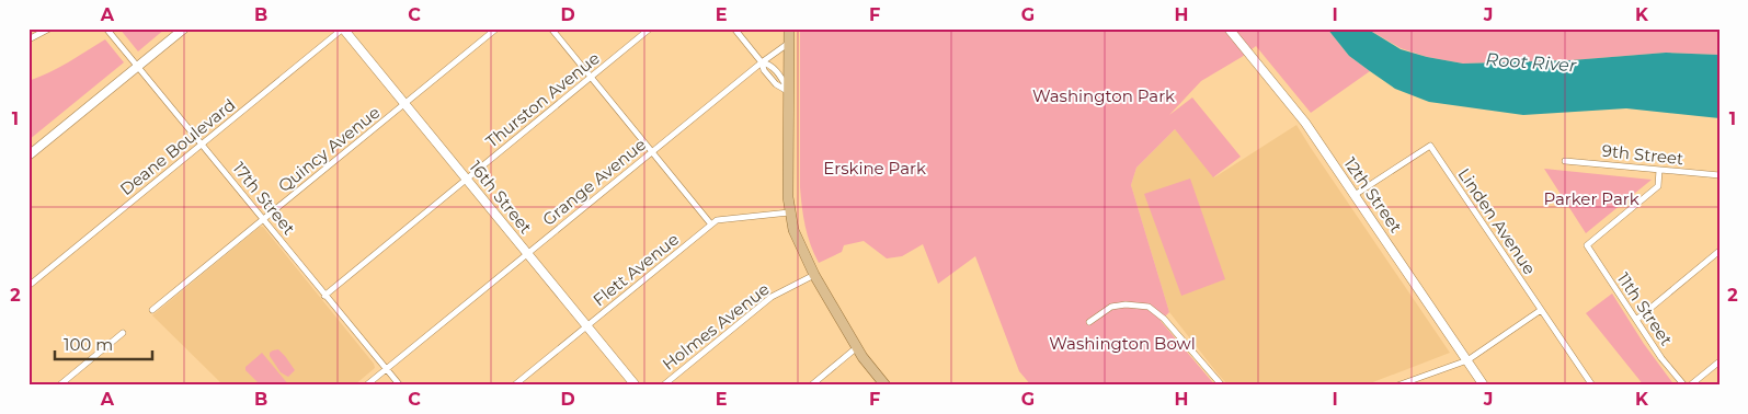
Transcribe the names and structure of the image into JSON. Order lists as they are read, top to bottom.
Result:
{
  "streets": {
    "street": [
      "Thurston Avenue",
      "Deane Boulevard",
      "Quincy Avenue",
      "9th Street",
      "Grange Avenue",
      "12th Street",
      "16th Street",
      "17th Street",
      "Linden Avenue",
      "Flett Avenue",
      "11th Street",
      "Holmes Avenue"
    ]
  },
  "crossings": [
    ["Thurston Avenue", "16th Street"],
    ["Thurston Avenue", "17th Street"],
    ["Deane Boulevard", "16th Street"],
    ["Deane Boulevard", "17th Street"],
    ["Quincy Avenue", "16th Street"],
    ["Quincy Avenue", "17th Street"],
    ["9th Street", "11th Street"],
    ["Grange Avenue", "16th Street"],
    ["Grange Avenue", "17th Street"],
    ["12th Street", "Linden Avenue"],
    ["16th Street", "Flett Avenue"]
  ],
  "water": ["Root River"],
  "parks": [
    "Washington Park",
    "Erskine Park",
    "Parker Park",
    "Washington Bowl"
  ],
  "scale_bar": "100 m",
  "grid": {
    "columns": [
      "A",
      "B",
      "C",
      "D",
      "E",
      "F",
      "G",
      "H",
      "I",
      "J",
      "K"
    ],
    "rows": ["1", "2"]
  }
}
